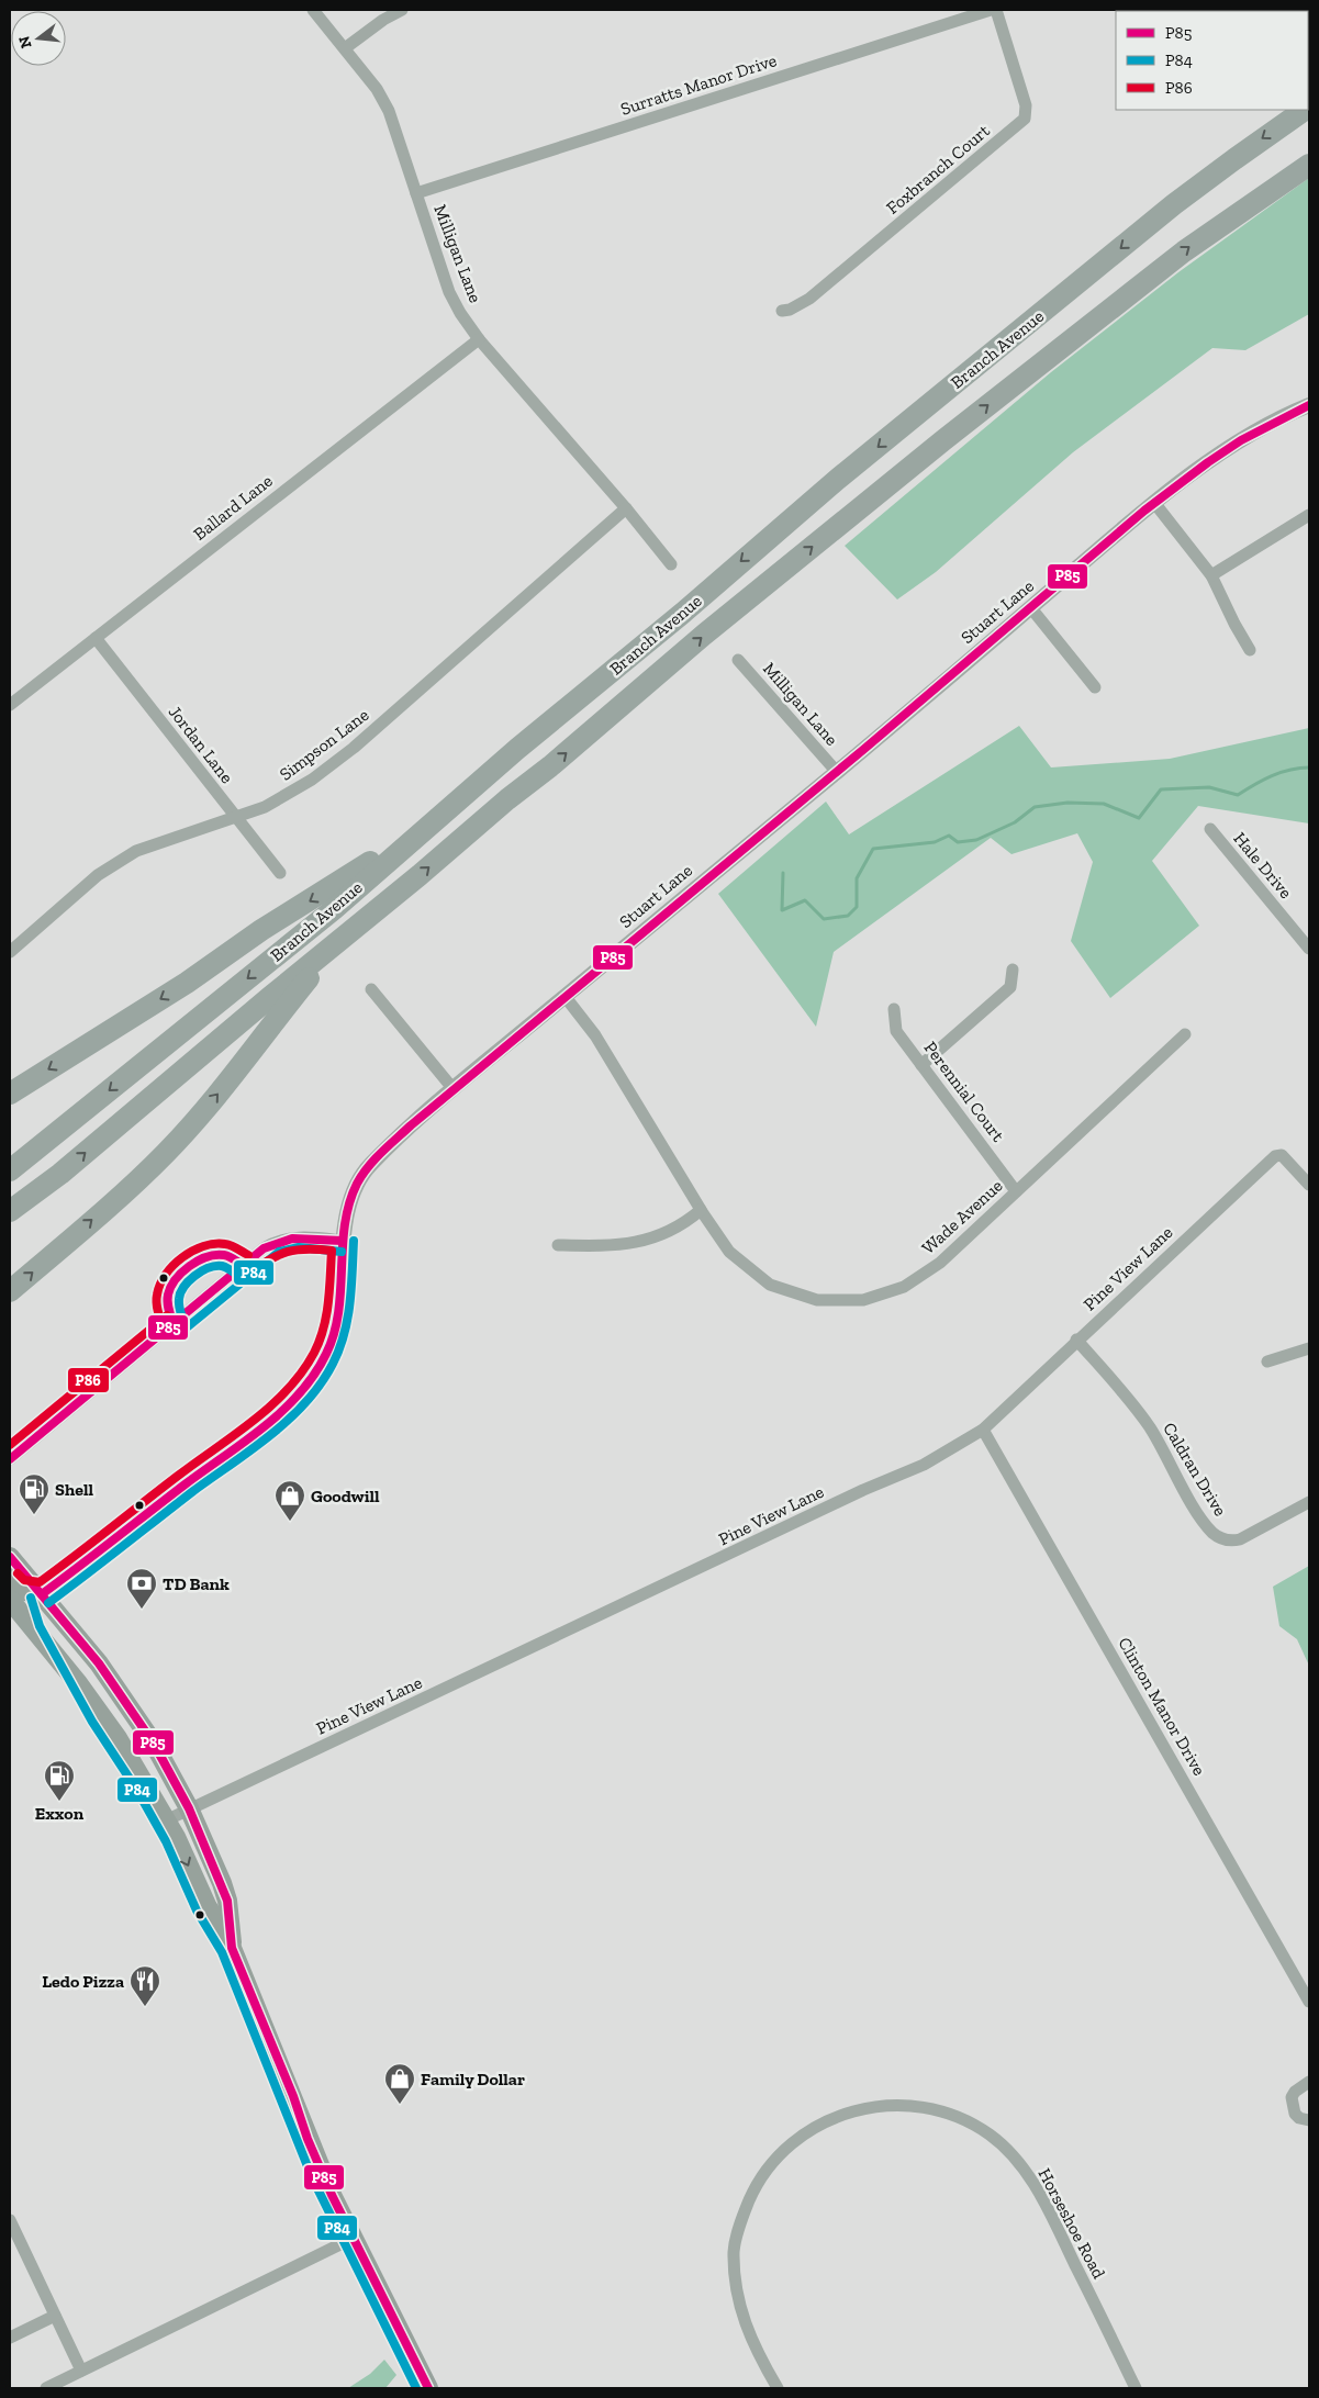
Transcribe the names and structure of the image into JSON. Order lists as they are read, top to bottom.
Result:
{
  "streets": {
    "highway": ["Branch Avenue"],
    "street": [
      "Surratts Manor Drive",
      "Foxbranch Court",
      "Milligan Lane",
      "Ballard Lane",
      "Stuart Lane",
      "Jordan Lane",
      "Simpson Lane",
      "Hale Drive",
      "Perennial Court",
      "Wade Avenue",
      "Pine View Lane",
      "Caldran Drive",
      "Clinton Manor Drive",
      "Horseshoe Road"
    ]
  },
  "crossings": [
    ["Surratts Manor Drive", "Milligan Lane"],
    ["Milligan Lane", "Ballard Lane"],
    ["Milligan Lane", "Stuart Lane"],
    ["Milligan Lane", "Simpson Lane"],
    ["Ballard Lane", "Jordan Lane"],
    ["Stuart Lane", "Wade Avenue"],
    ["Jordan Lane", "Simpson Lane"],
    ["Perennial Court", "Wade Avenue"],
    ["Pine View Lane", "Caldran Drive"],
    ["Pine View Lane", "Clinton Manor Drive"]
  ],
  "places": {
    "fuel station": ["Shell", "Exxon"],
    "shop": ["Goodwill", "Family Dollar"],
    "bank": ["TD Bank"],
    "restaurant": ["Ledo Pizza"]
  },
  "lines": ["transit line P85", "transit line P84", "transit line P86"],
  "legend": ["P85", "P84", "P86"],
  "north": "left"
}
